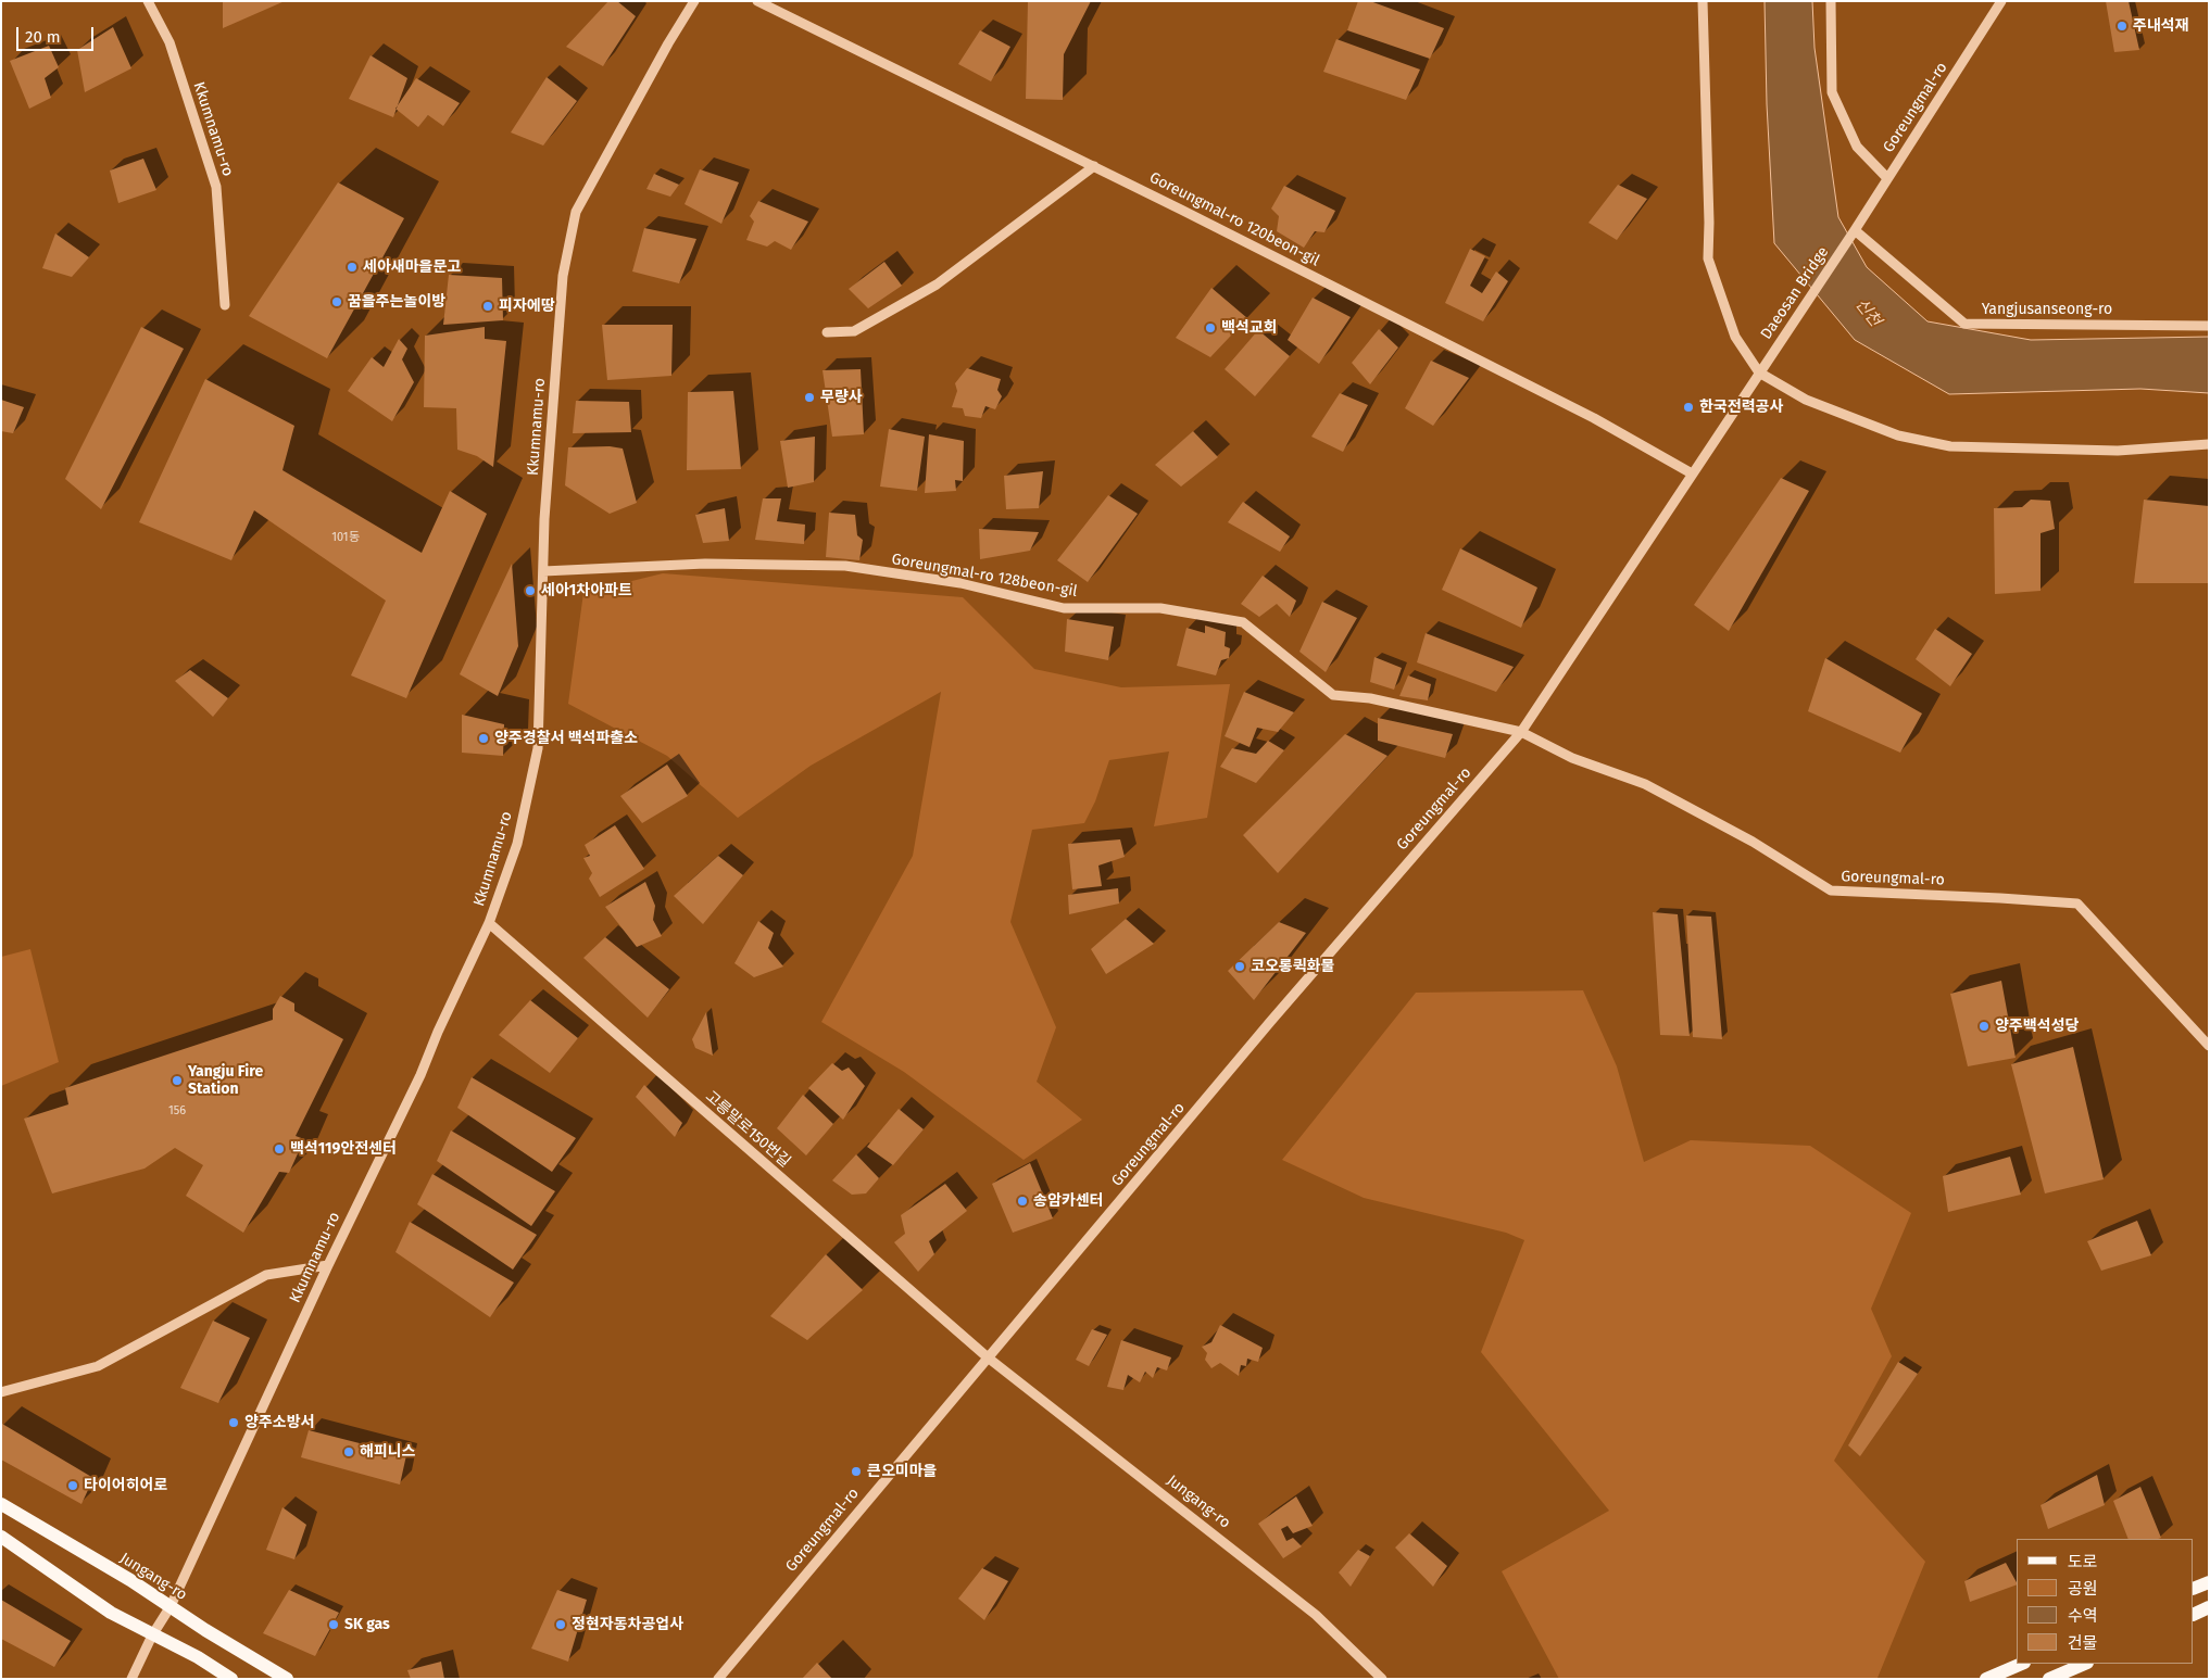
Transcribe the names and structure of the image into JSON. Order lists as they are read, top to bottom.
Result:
{
  "streets": {
    "main road": ["Jungang-ro"],
    "street": [
      "Goreungmal-ro",
      "Kkumnamu-ro",
      "Goreungmal-ro 120beon-gil",
      "Daeosan Bridge",
      "Yangjusanseong-ro",
      "Goreungmal-ro 128beon-gil",
      "고릉말로150번길"
    ]
  },
  "crossings": [
    ["Goreungmal-ro", "Goreungmal-ro 120beon-gil"],
    ["Goreungmal-ro", "Daeosan Bridge"],
    ["Goreungmal-ro", "Yangjusanseong-ro"],
    ["Goreungmal-ro", "Goreungmal-ro 128beon-gil"],
    ["Goreungmal-ro", "고릉말로150번길"],
    ["Goreungmal-ro", "Jungang-ro"],
    ["Kkumnamu-ro", "Goreungmal-ro 128beon-gil"],
    ["Kkumnamu-ro", "고릉말로150번길"],
    ["Kkumnamu-ro", "Jungang-ro"],
    ["Daeosan Bridge", "Yangjusanseong-ro"],
    ["고릉말로150번길", "Jungang-ro"]
  ],
  "water": ["신천"],
  "places": [
    "주내석재",
    "세아새마을문고",
    "꿈을주는놀이방",
    "피자에땅",
    "백석교회",
    "무량사",
    "한국전력공사",
    "세아1차아파트",
    "양주경찰서 백석파출소",
    "코오롱퀵화물",
    "양주백석성당",
    "Yangju Fire Station",
    "백석119안전센터",
    "송암카센터",
    "양주소방서",
    "해피니스",
    "큰오미마을",
    "타이어히어로",
    "SK gas",
    "정현자동차공업사"
  ],
  "house_numbers": ["101동", "156"],
  "legend": [
    "도로",
    "공원",
    "수역",
    "건물"
  ],
  "scale_bar": "20 m"
}
